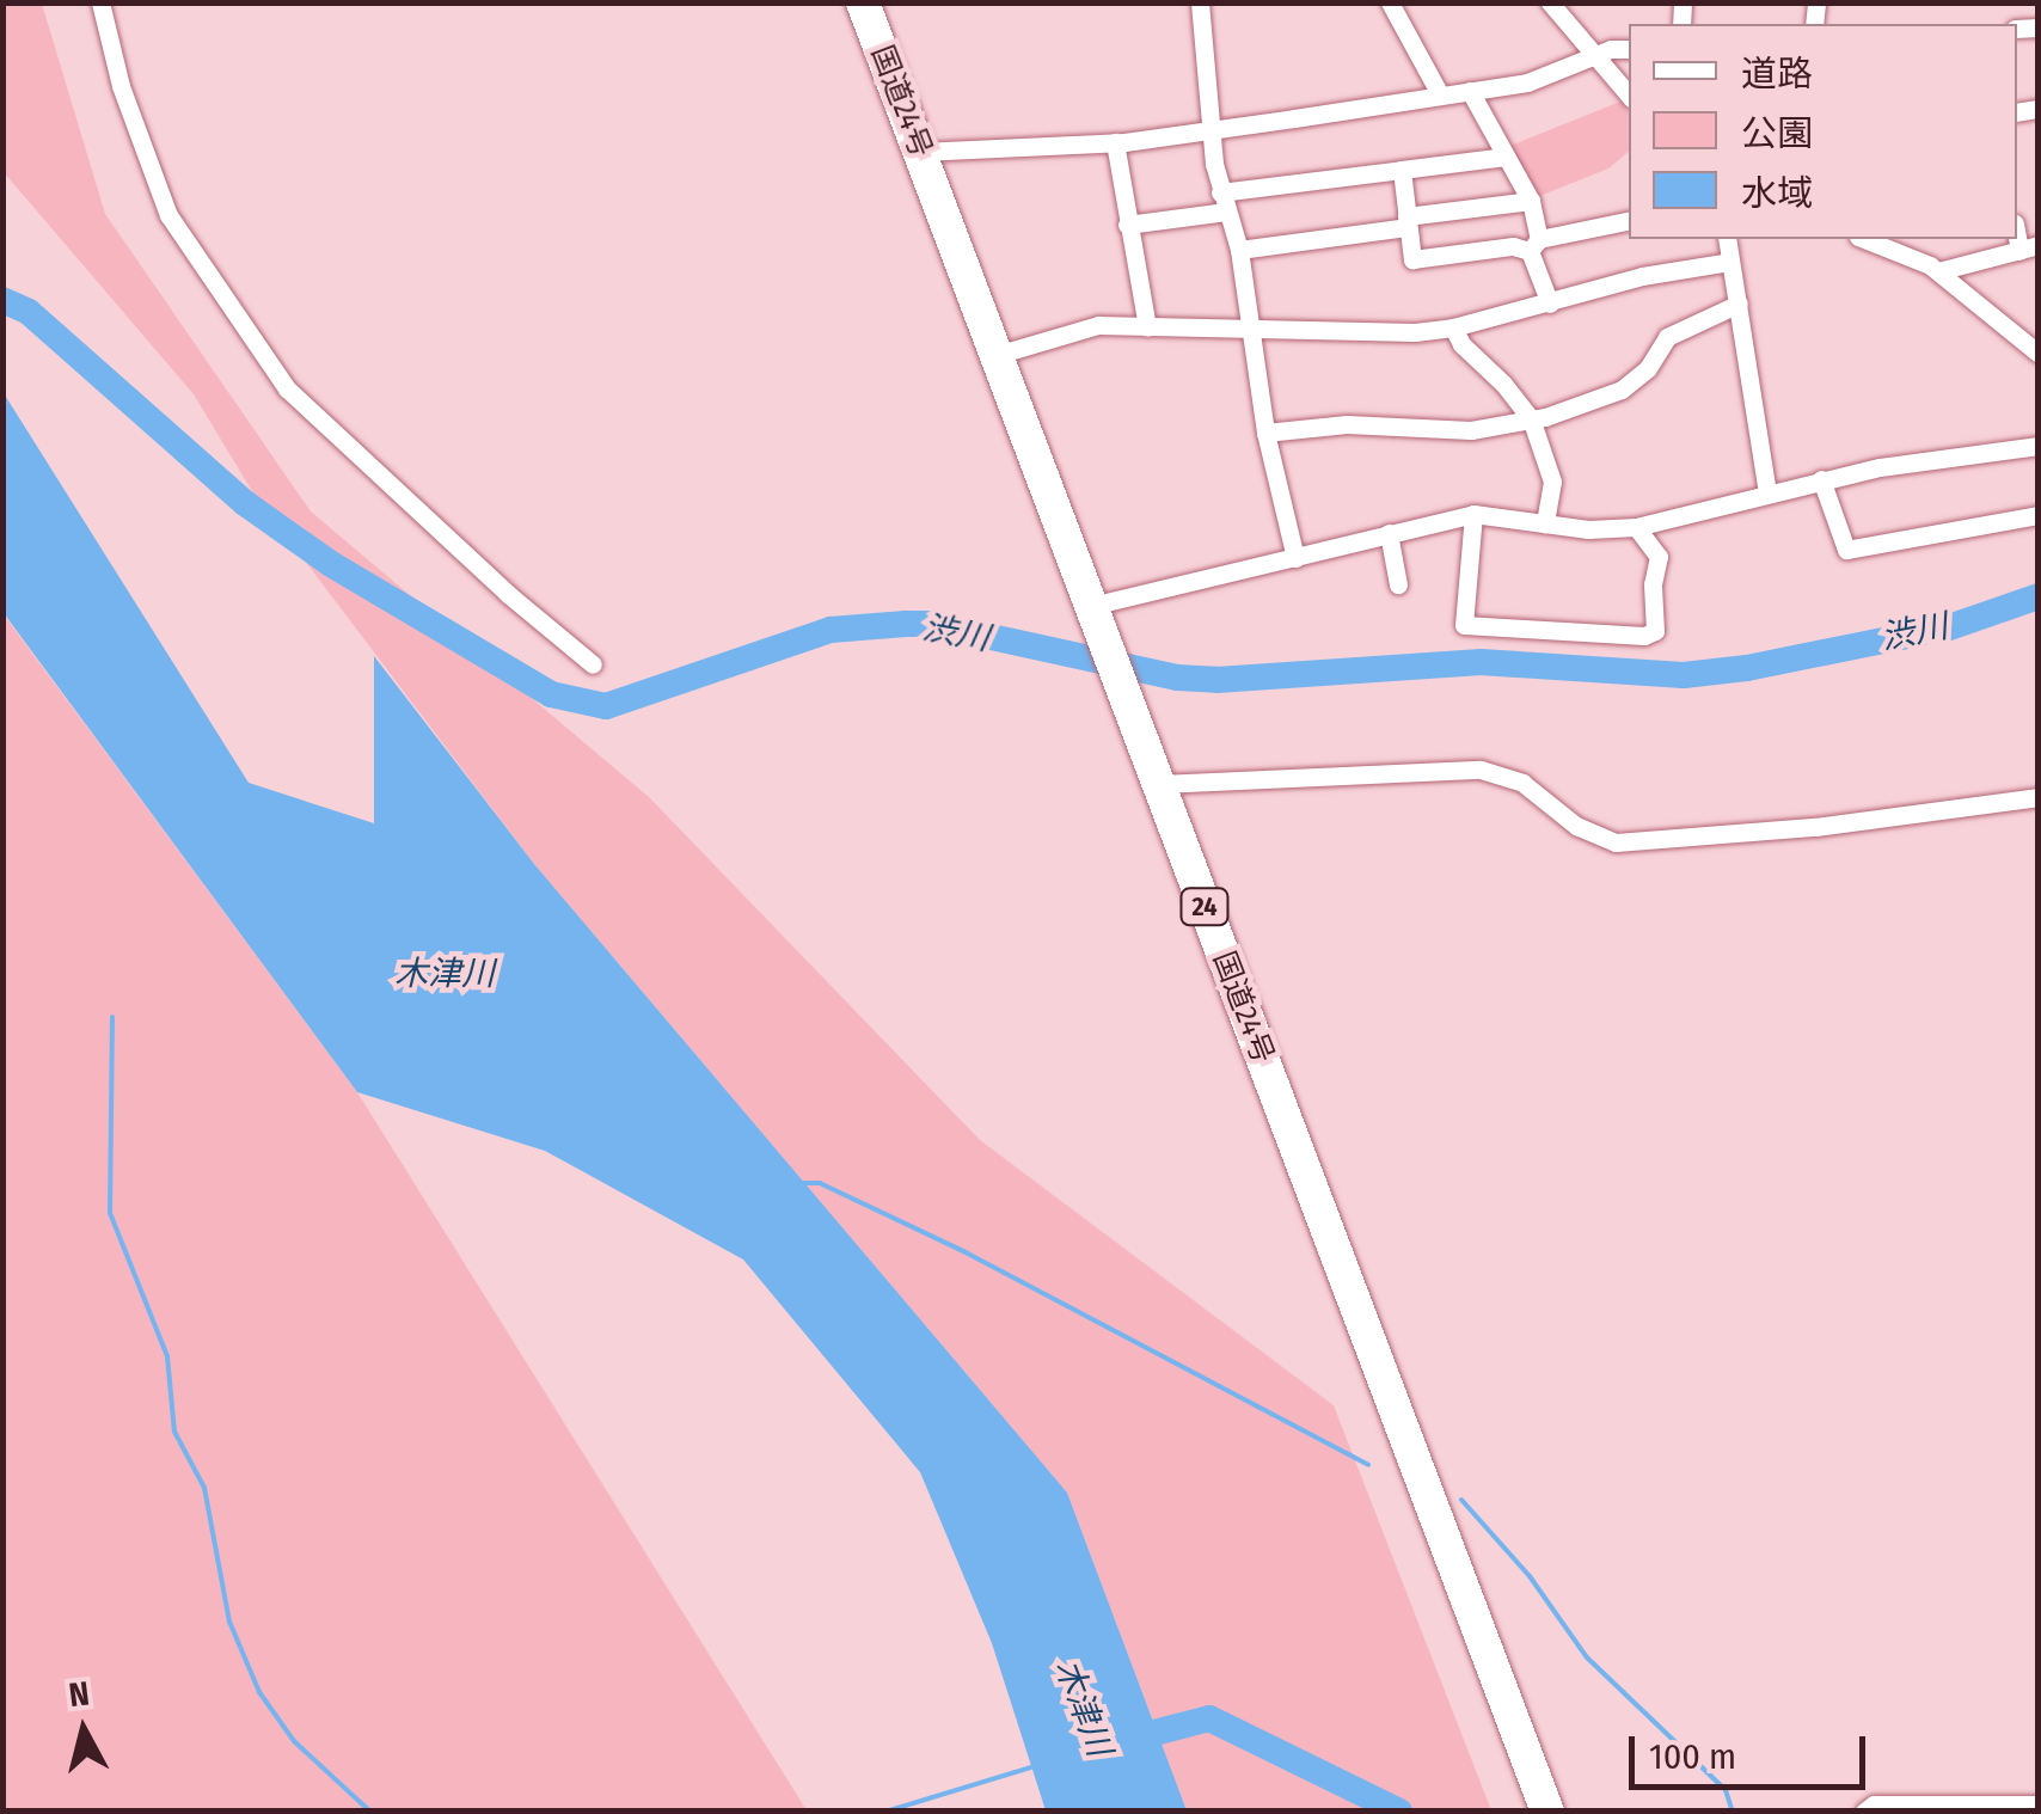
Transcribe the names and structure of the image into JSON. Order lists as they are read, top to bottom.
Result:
{
  "streets": {
    "highway": ["国道24号", "24"]
  },
  "water": ["渋川", "木津川"],
  "legend": ["道路", "公園", "水域"],
  "scale_bar": "100 m",
  "north": "top"
}
